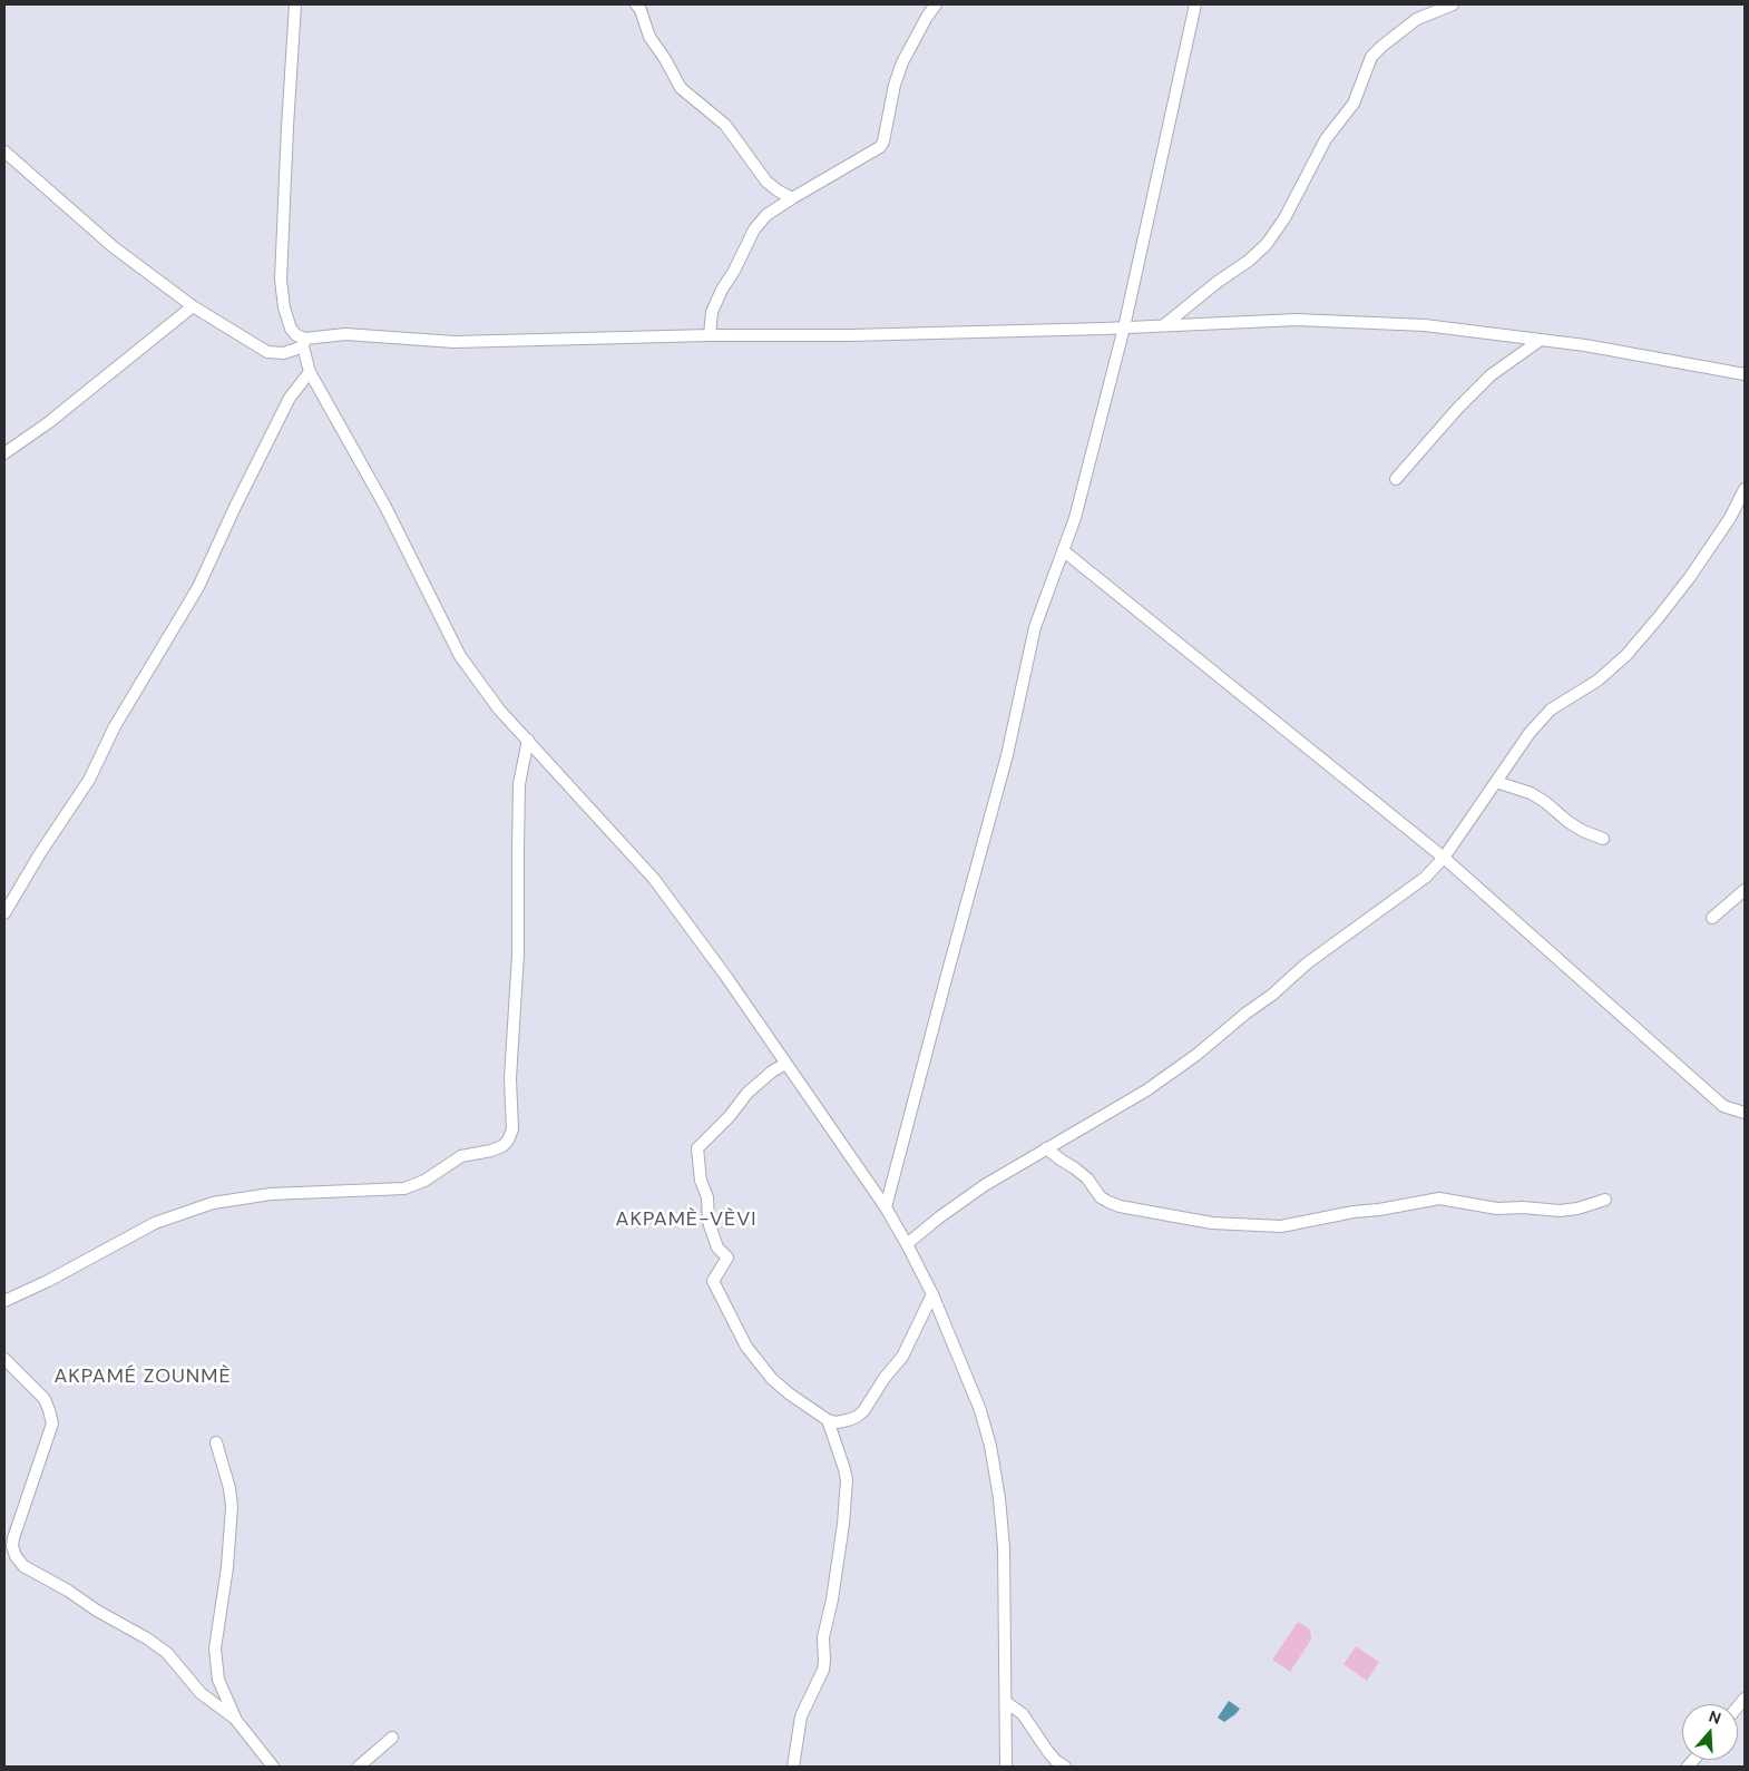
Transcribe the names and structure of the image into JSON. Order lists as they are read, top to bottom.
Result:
{
  "districts": ["AKPAMÈ-VÈVI", "AKPAMÉ ZOUNMÈ"],
  "north": "top"
}
